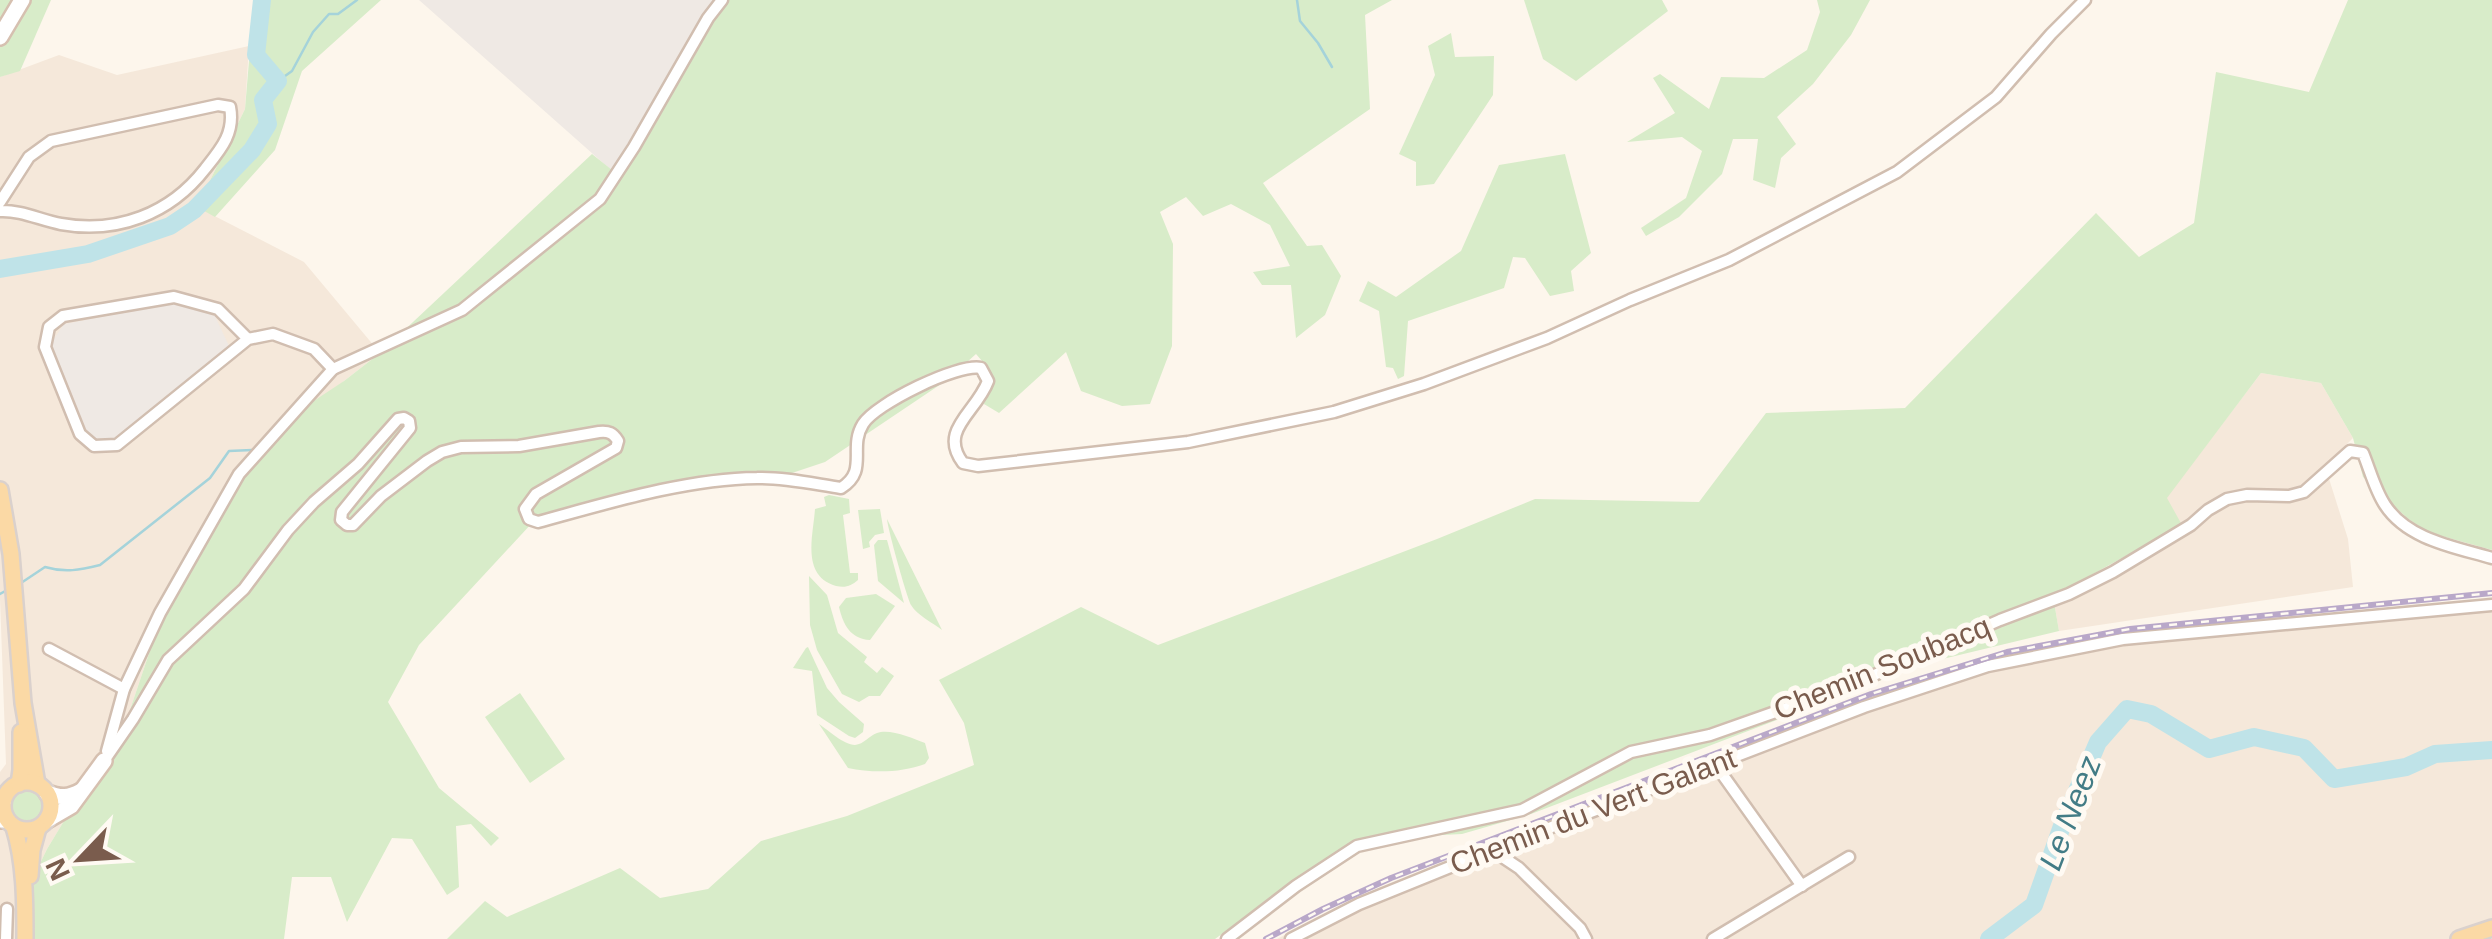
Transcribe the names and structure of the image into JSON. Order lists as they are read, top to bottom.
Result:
{
  "streets": {
    "street": ["Chemin Soubacq", "Chemin du Vert Galant"]
  },
  "water": ["Le Neez"],
  "north": "bottom left"
}
